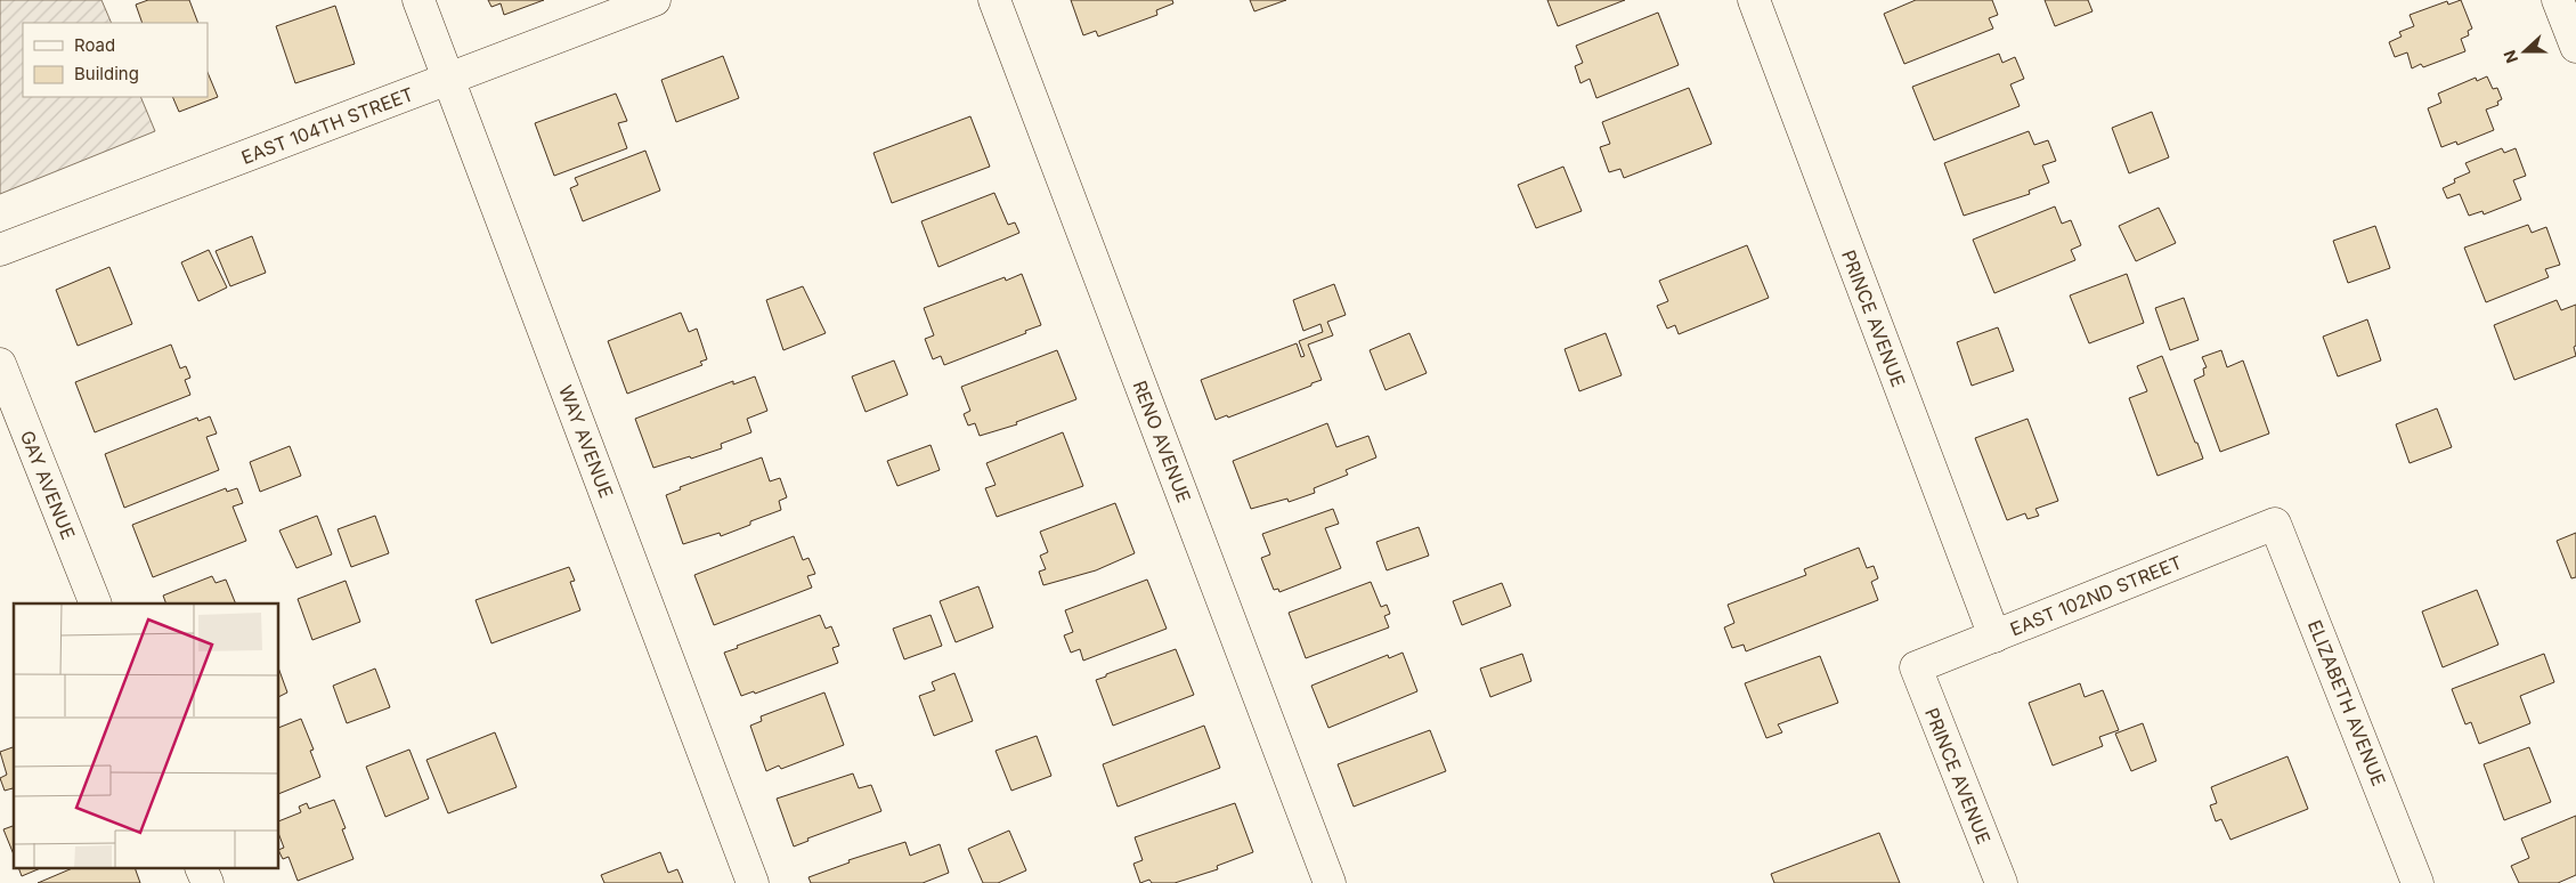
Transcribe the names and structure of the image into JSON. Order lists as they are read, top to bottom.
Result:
{
  "streets": {
    "street": [
      "EAST 104TH STREET",
      "PRINCE AVENUE",
      "WAY AVENUE",
      "RENO AVENUE",
      "GAY AVENUE",
      "EAST 102ND STREET",
      "ELIZABETH AVENUE"
    ]
  },
  "crossings": [
    ["EAST 104TH STREET", "WAY AVENUE"],
    ["PRINCE AVENUE", "EAST 102ND STREET"],
    ["EAST 102ND STREET", "ELIZABETH AVENUE"]
  ],
  "legend": ["Road", "Building"],
  "north": "left"
}
